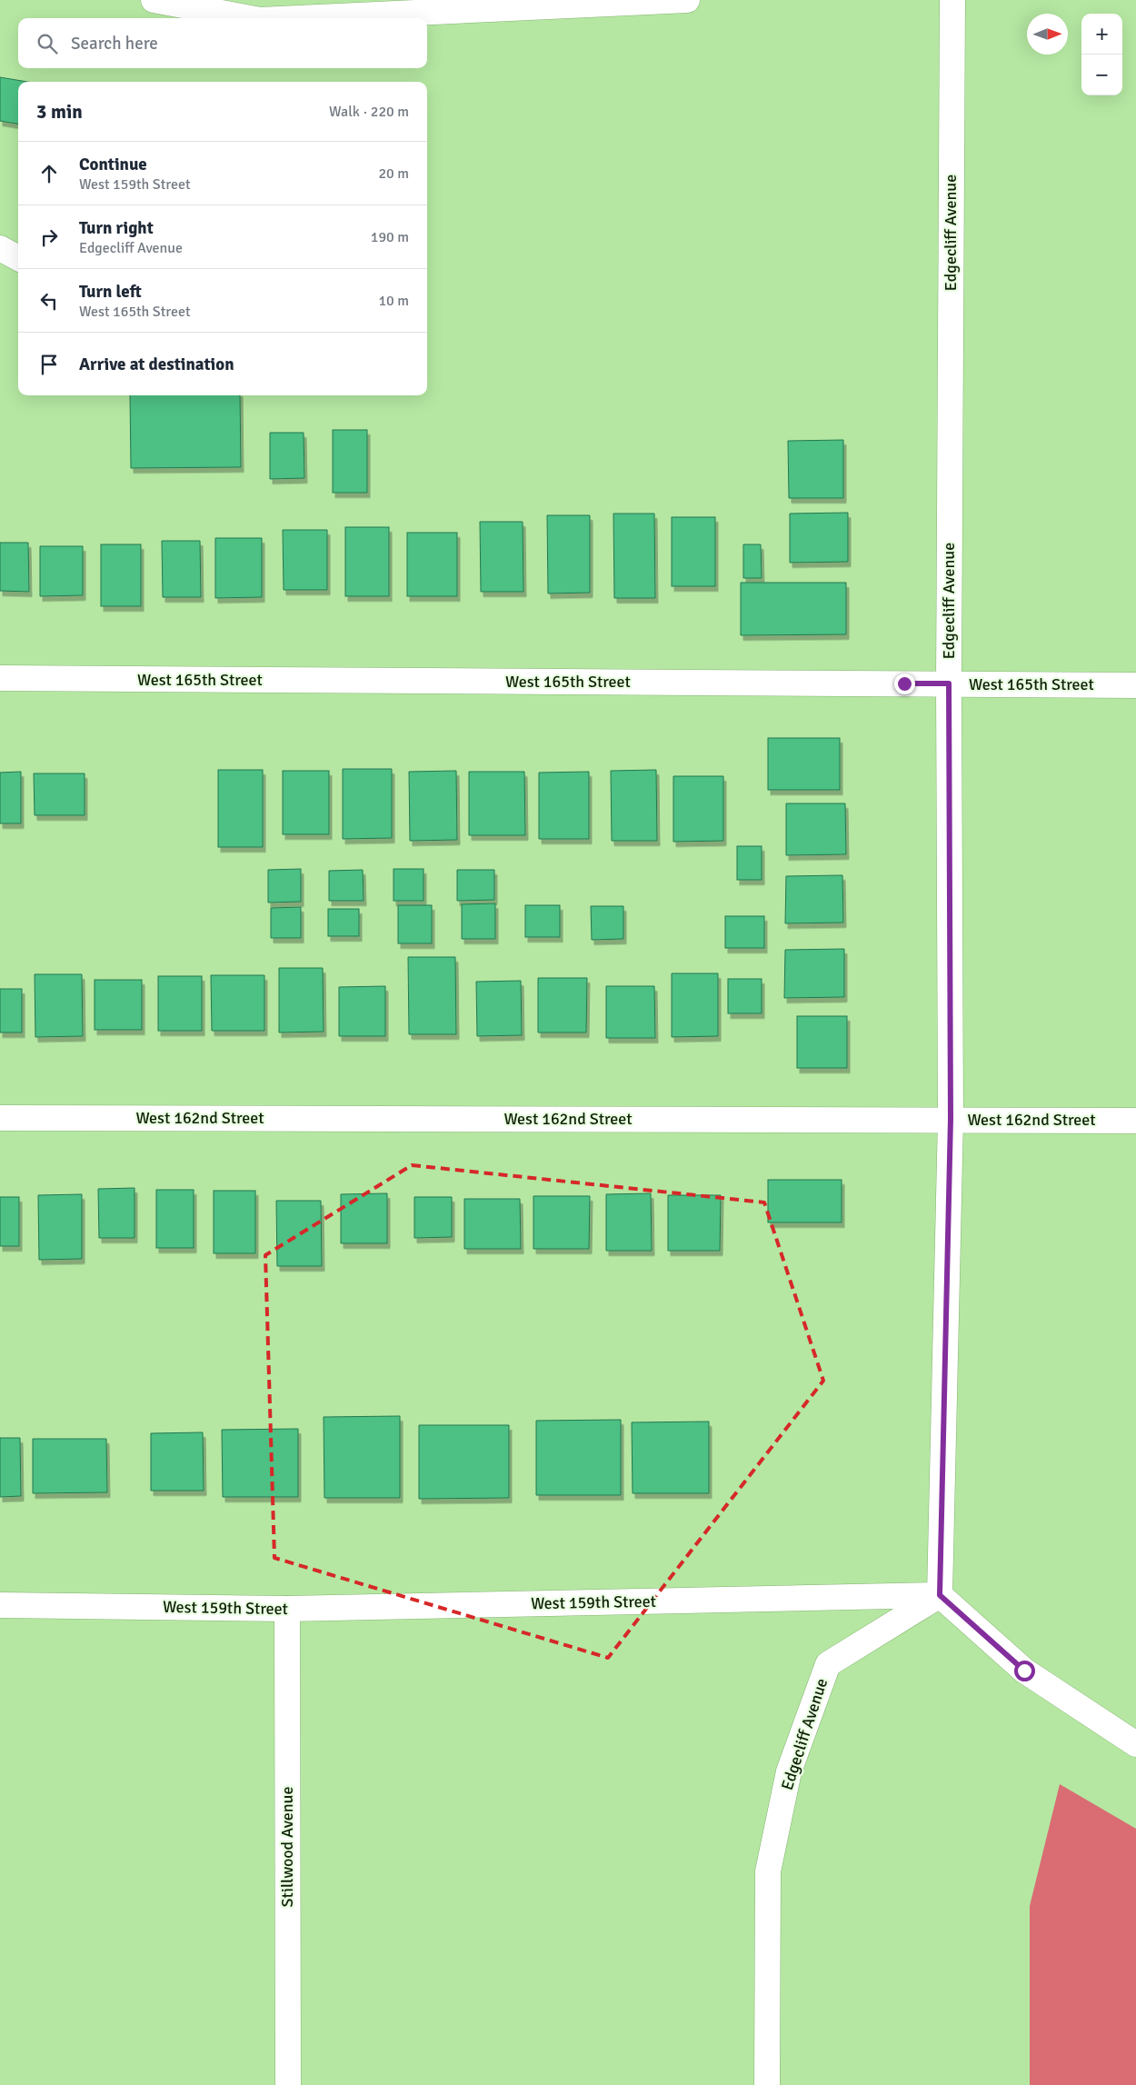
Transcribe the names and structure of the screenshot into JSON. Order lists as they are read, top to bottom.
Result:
{
  "streets": {
    "street": [
      "Edgecliff Avenue",
      "West 165th Street",
      "West 162nd Street",
      "West 159th Street",
      "Stillwood Avenue"
    ]
  },
  "crossings": [
    ["Edgecliff Avenue", "West 165th Street"],
    ["Edgecliff Avenue", "West 162nd Street"],
    ["Edgecliff Avenue", "West 159th Street"],
    ["West 159th Street", "Stillwood Avenue"]
  ],
  "north": "right",
  "page": {
    "map_buttons": ["+", "−"],
    "search": "Search here",
    "heading": ["3 min", "Walk · 220 m"],
    "list": [
      ["Continue", "West 159th Street", "20 m"],
      ["Turn right", "Edgecliff Avenue", "190 m"],
      ["Turn left", "West 165th Street", "10 m"],
      "Arrive at destination"
    ]
  }
}
